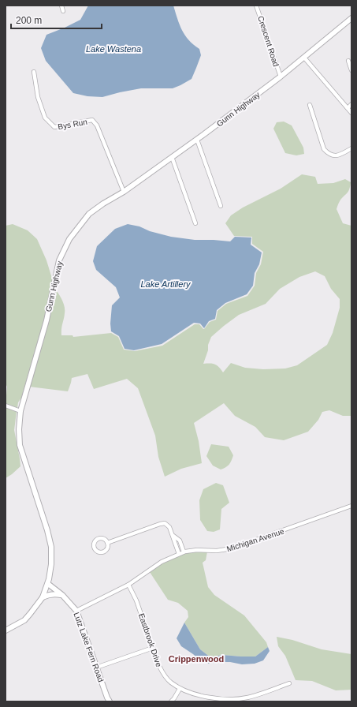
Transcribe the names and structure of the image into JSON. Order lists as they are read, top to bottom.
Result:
{
  "streets": {
    "main road": ["Gunn Highway", "Lutz Lake Fern Road"],
    "street": [
      "Crescent Road",
      "Bys Run",
      "Michigan Avenue",
      "Eastbrook Drive"
    ]
  },
  "crossings": [
    ["Crescent Road", "Gunn Highway"],
    ["Gunn Highway", "Bys Run"],
    ["Gunn Highway", "Lutz Lake Fern Road"],
    ["Michigan Avenue", "Eastbrook Drive"],
    ["Michigan Avenue", "Lutz Lake Fern Road"]
  ],
  "districts": ["Crippenwood"],
  "water": ["Lake Wastena", "Lake Artillery"],
  "scale_bar": "200 m"
}
